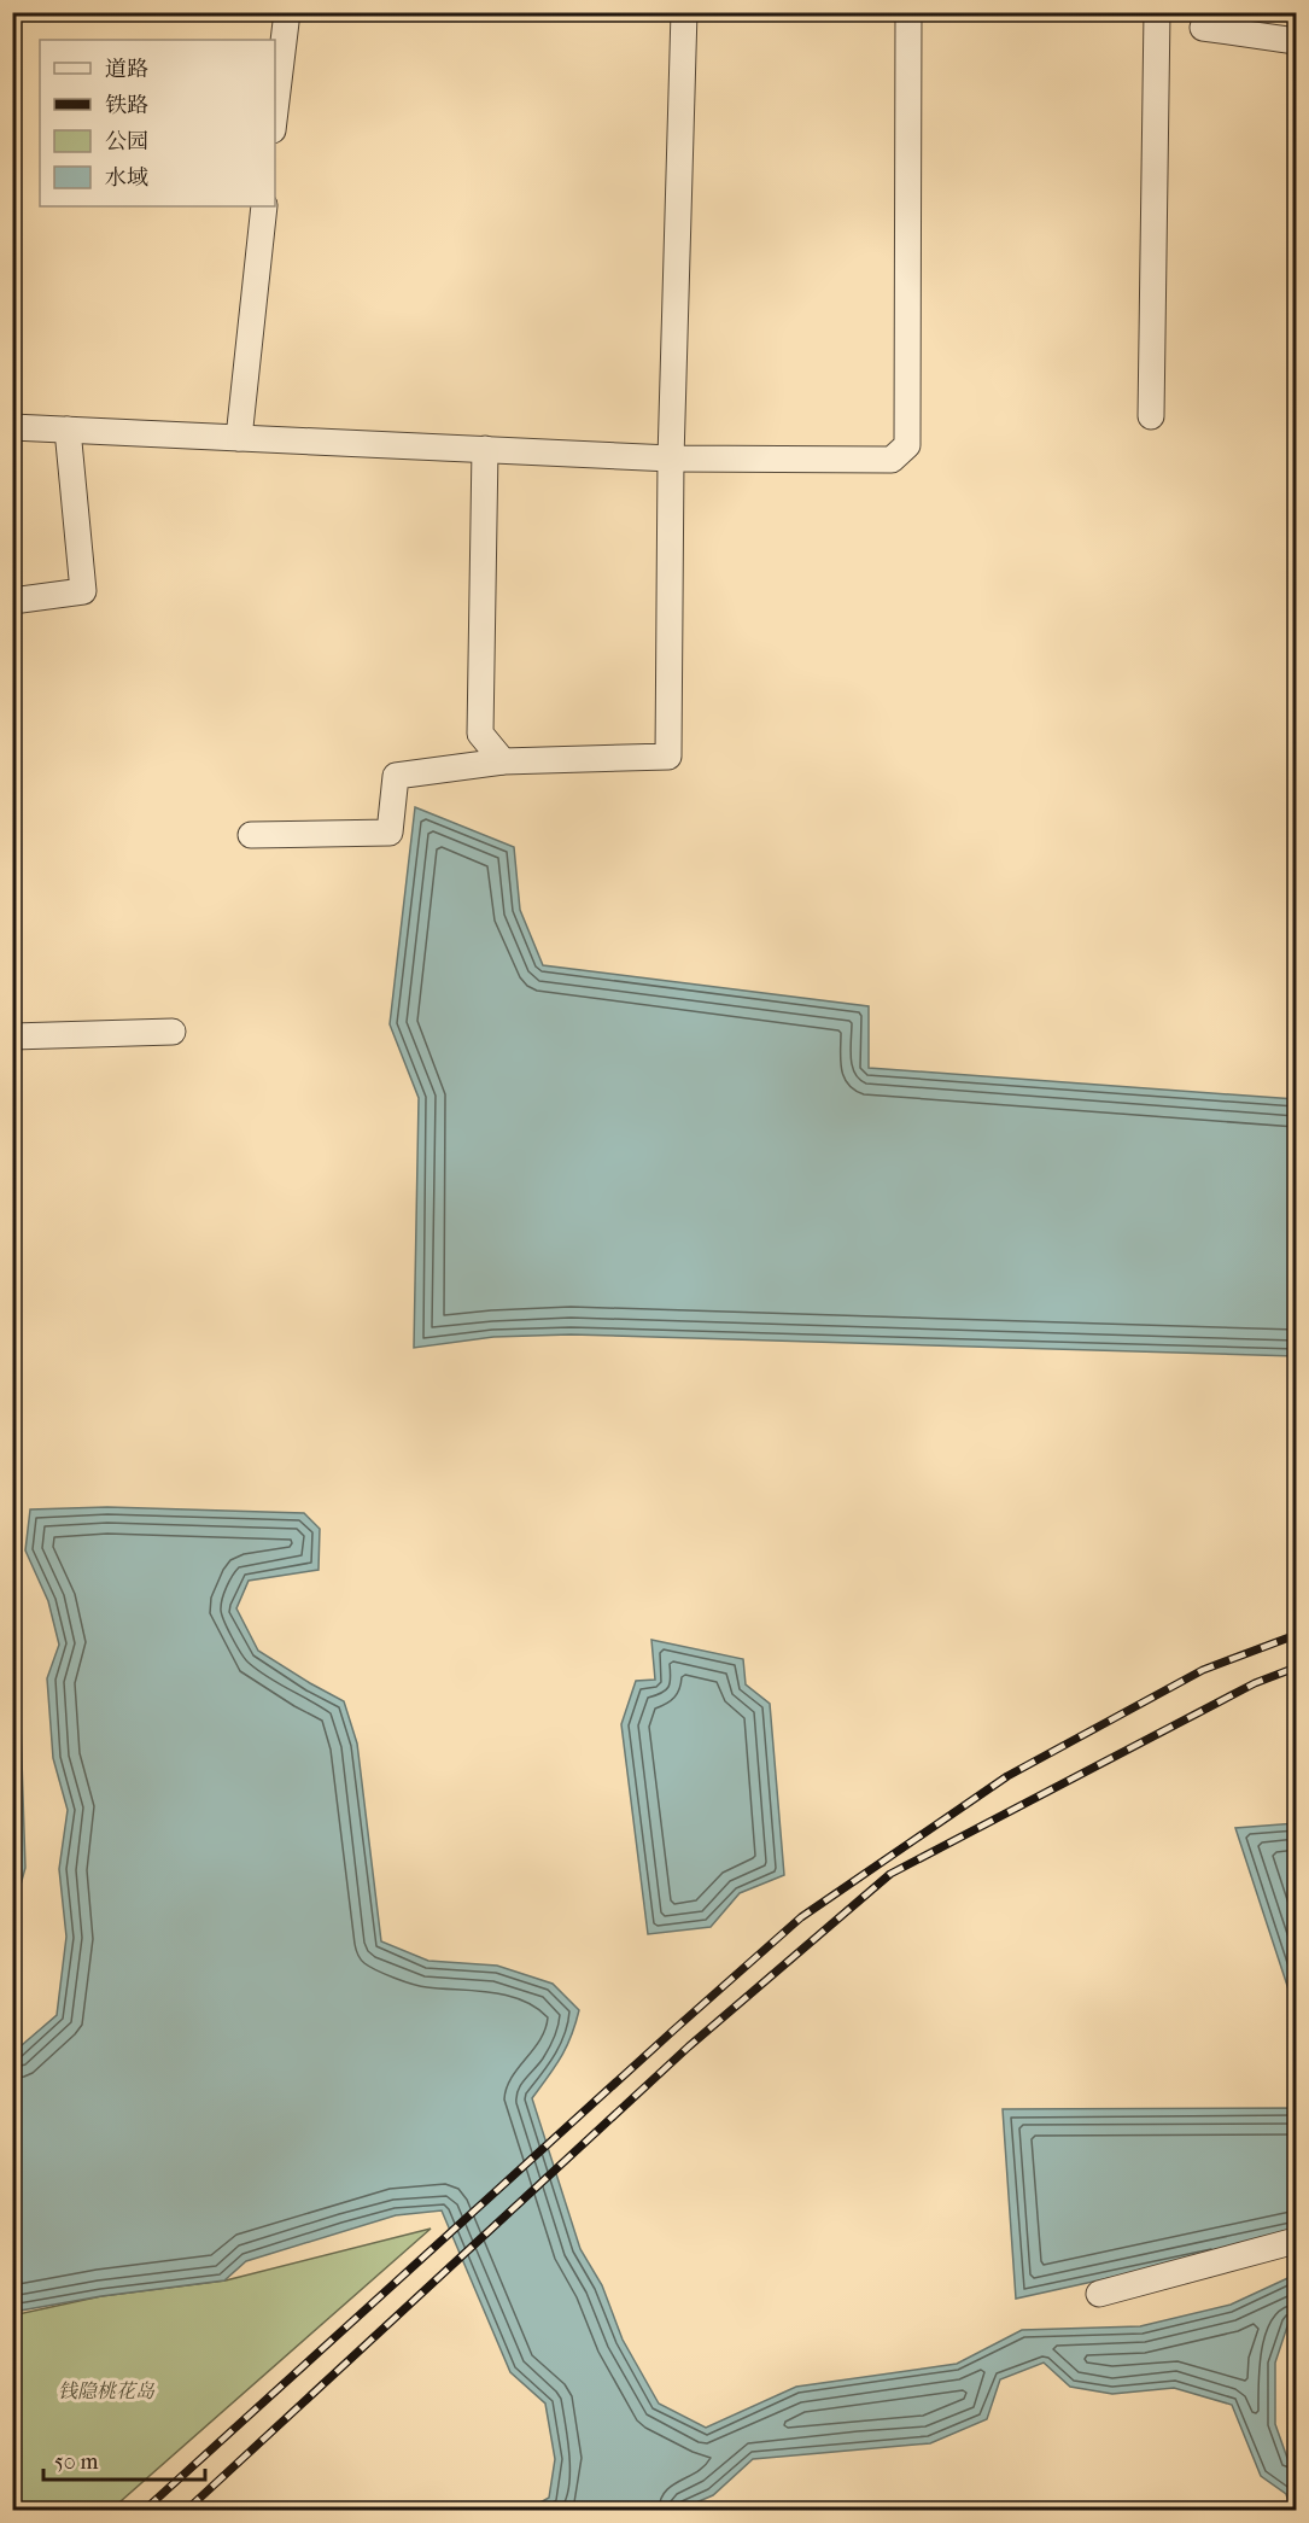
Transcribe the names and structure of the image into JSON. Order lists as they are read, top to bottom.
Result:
{
  "parks": ["钱隐桃花岛"],
  "legend": [
    "道路",
    "铁路",
    "公园",
    "水域"
  ],
  "scale_bar": "50 m"
}
